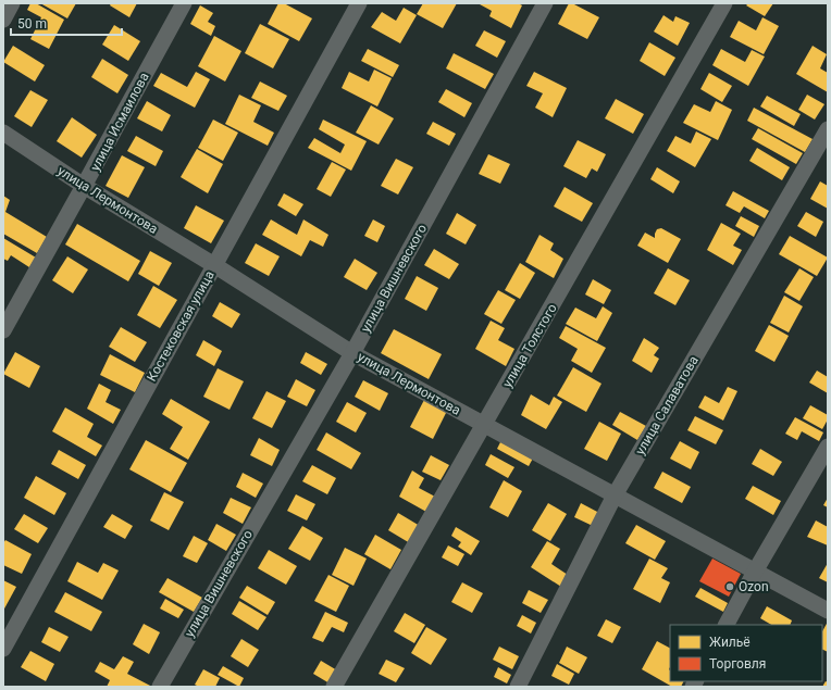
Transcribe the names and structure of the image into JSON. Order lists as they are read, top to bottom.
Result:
{
  "streets": {
    "street": [
      "улица Исмаилова",
      "улица Лермонтова",
      "улица Вишневского",
      "Костековская улица",
      "улица Толстого",
      "улица Салаватова"
    ]
  },
  "crossings": [
    ["улица Исмаилова", "улица Лермонтова"],
    ["улица Лермонтова", "улица Вишневского"],
    ["улица Лермонтова", "Костековская улица"],
    ["улица Лермонтова", "улица Толстого"],
    ["улица Лермонтова", "улица Салаватова"]
  ],
  "places": ["Ozon"],
  "legend": ["Жильё", "Торговля"],
  "scale_bar": "50 m"
}
